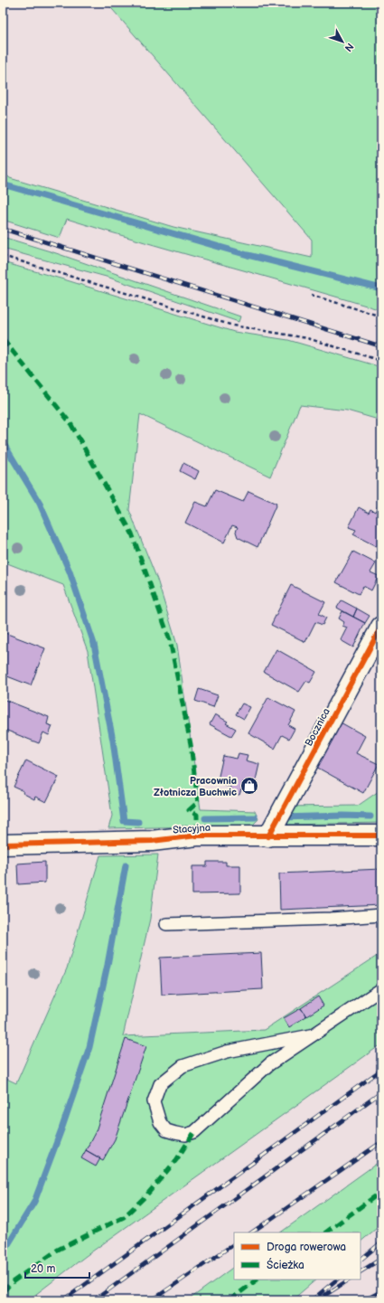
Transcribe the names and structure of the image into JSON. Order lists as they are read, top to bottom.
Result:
{
  "streets": {
    "street": ["Bocznica", "Stacyjna"]
  },
  "crossings": [
    ["Bocznica", "Stacyjna"]
  ],
  "places": {
    "shop": ["Pracownia Złotnicza Buchwic"]
  },
  "legend": ["Droga rowerowa", "Ścieżka"],
  "scale_bar": "20 m",
  "north": "bottom right"
}
